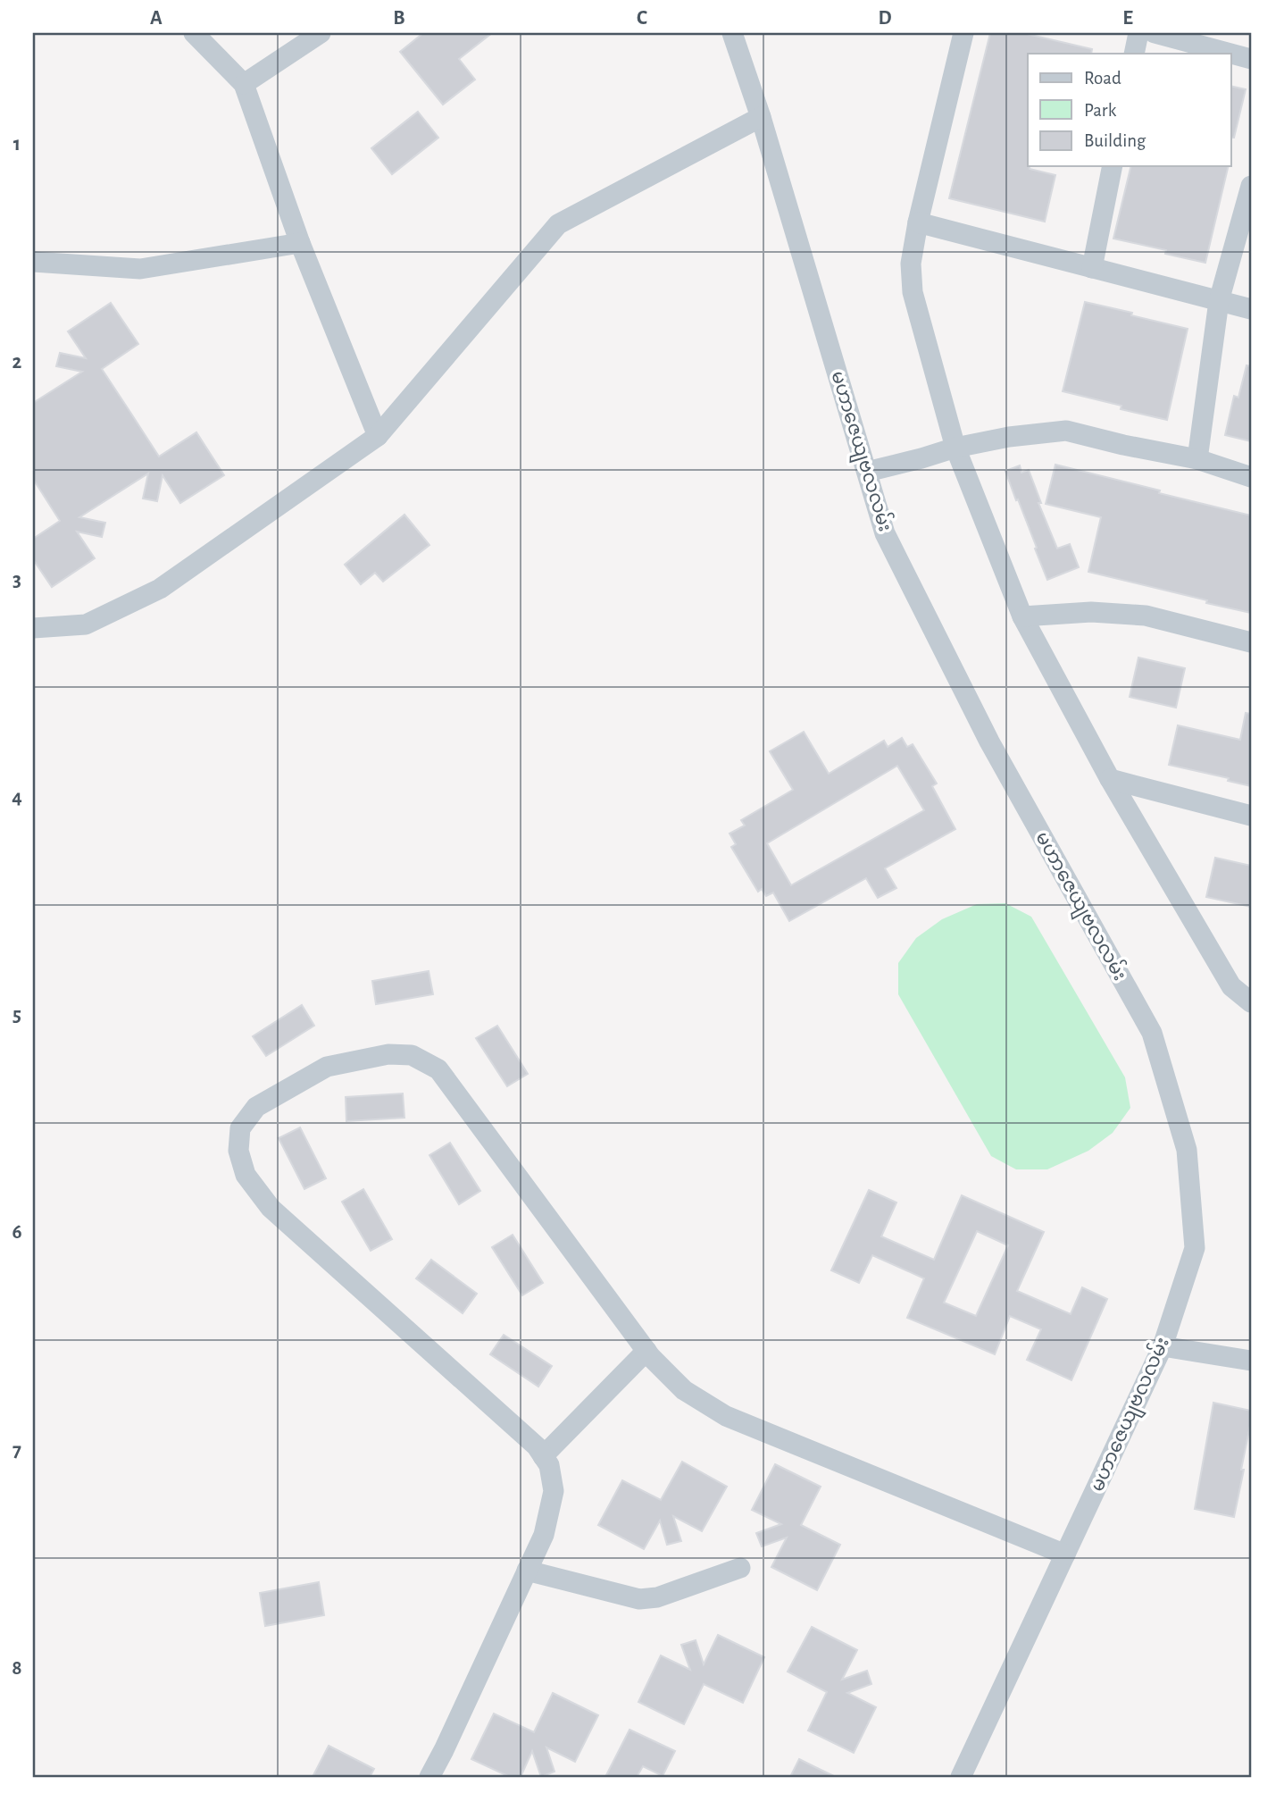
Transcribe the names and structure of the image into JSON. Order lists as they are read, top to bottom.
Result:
{
  "streets": {
    "street": ["မဟာဇေယျဗလလမ်း"]
  },
  "legend": ["Road", "Park", "Building"],
  "grid": {
    "columns": [
      "A",
      "B",
      "C",
      "D",
      "E"
    ],
    "rows": [
      "1",
      "2",
      "3",
      "4",
      "5",
      "6",
      "7",
      "8"
    ]
  }
}
